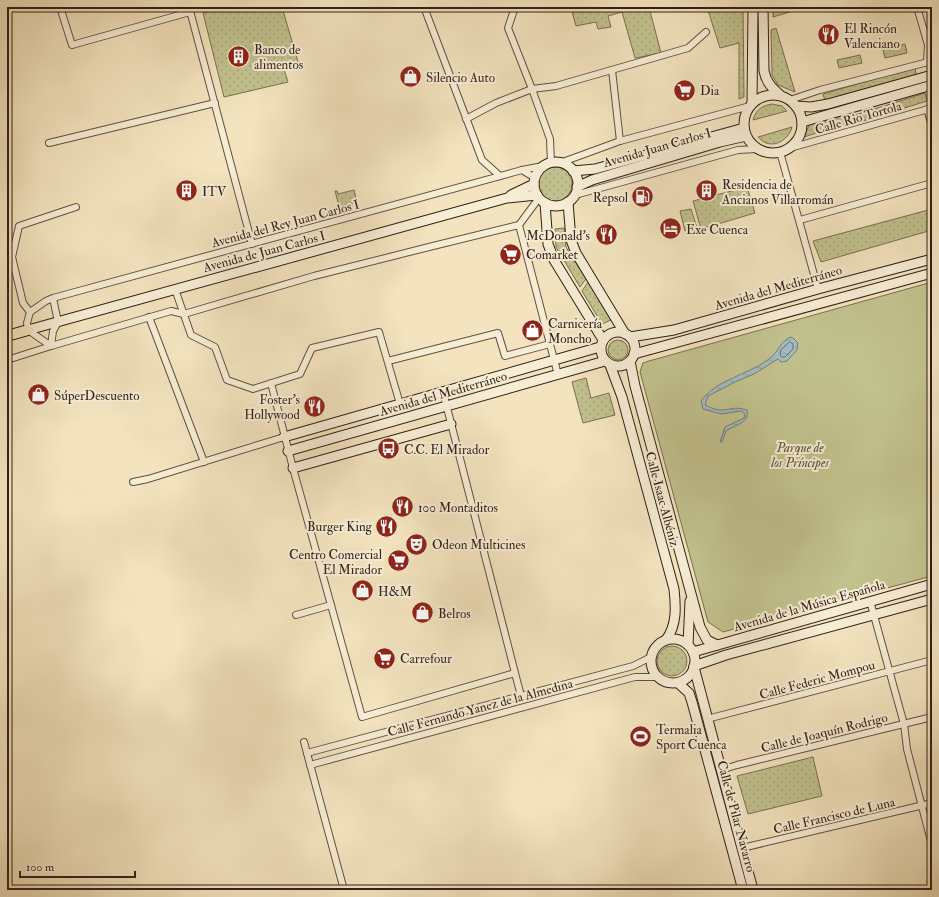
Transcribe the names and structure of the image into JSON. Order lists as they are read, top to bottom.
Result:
{
  "streets": {
    "street": [
      "Calle Rio Tortola",
      "Avenida Juan Carlos I",
      "Avenida del Rey Juan Carlos I",
      "Avenida de Juan Carlos I",
      "Avenida del Mediterráneo",
      "Calle Isaac Albéniz",
      "Avenida de la Música Española",
      "Calle Federic Mompou",
      "Calle Fernando Yanez de la Almedina",
      "Calle de Joaquín Rodrigo",
      "Calle Francisco de Luna",
      "Calle de Pilar Navarro"
    ]
  },
  "crossings": [
    ["Calle Rio Tortola", "Avenida Juan Carlos I"],
    ["Calle Rio Tortola", "Avenida del Rey Juan Carlos I"],
    ["Avenida Juan Carlos I", "Avenida del Rey Juan Carlos I"],
    ["Avenida del Mediterráneo", "Calle Isaac Albéniz"],
    ["Calle Isaac Albéniz", "Avenida de la Música Española"],
    ["Calle Isaac Albéniz", "Calle Fernando Yanez de la Almedina"],
    ["Calle Isaac Albéniz", "Calle de Pilar Navarro"],
    ["Avenida de la Música Española", "Calle Fernando Yanez de la Almedina"],
    ["Avenida de la Música Española", "Calle de Pilar Navarro"],
    ["Calle Federic Mompou", "Calle de Pilar Navarro"],
    ["Calle Fernando Yanez de la Almedina", "Calle de Pilar Navarro"],
    ["Calle de Joaquín Rodrigo", "Calle de Pilar Navarro"],
    ["Calle Francisco de Luna", "Calle de Pilar Navarro"]
  ],
  "parks": ["Parque de los Príncipes"],
  "places": {
    "restaurant": [
      "El Rincón Valenciano",
      "McDonald's",
      "Foster's Hollywood",
      "100 Montaditos",
      "Burger King"
    ],
    "building": ["Banco de alimentos", "ITV", "Residencia de Ancianos Villarromán"],
    "shop": [
      "Silencio Auto",
      "Carnicería Moncho",
      "SúperDescuento",
      "H&M",
      "Belros"
    ],
    "supermarket": [
      "Dia",
      "Comarket",
      "Centro Comercial El Mirador",
      "Carrefour"
    ],
    "fuel station": ["Repsol"],
    "hotel": ["Exe Cuenca"],
    "bus stop": ["C.C. El Mirador"],
    "theatre": ["Odeon Multicines"],
    "sports": ["Termalia Sport Cuenca"]
  },
  "scale_bar": "100 m"
}
